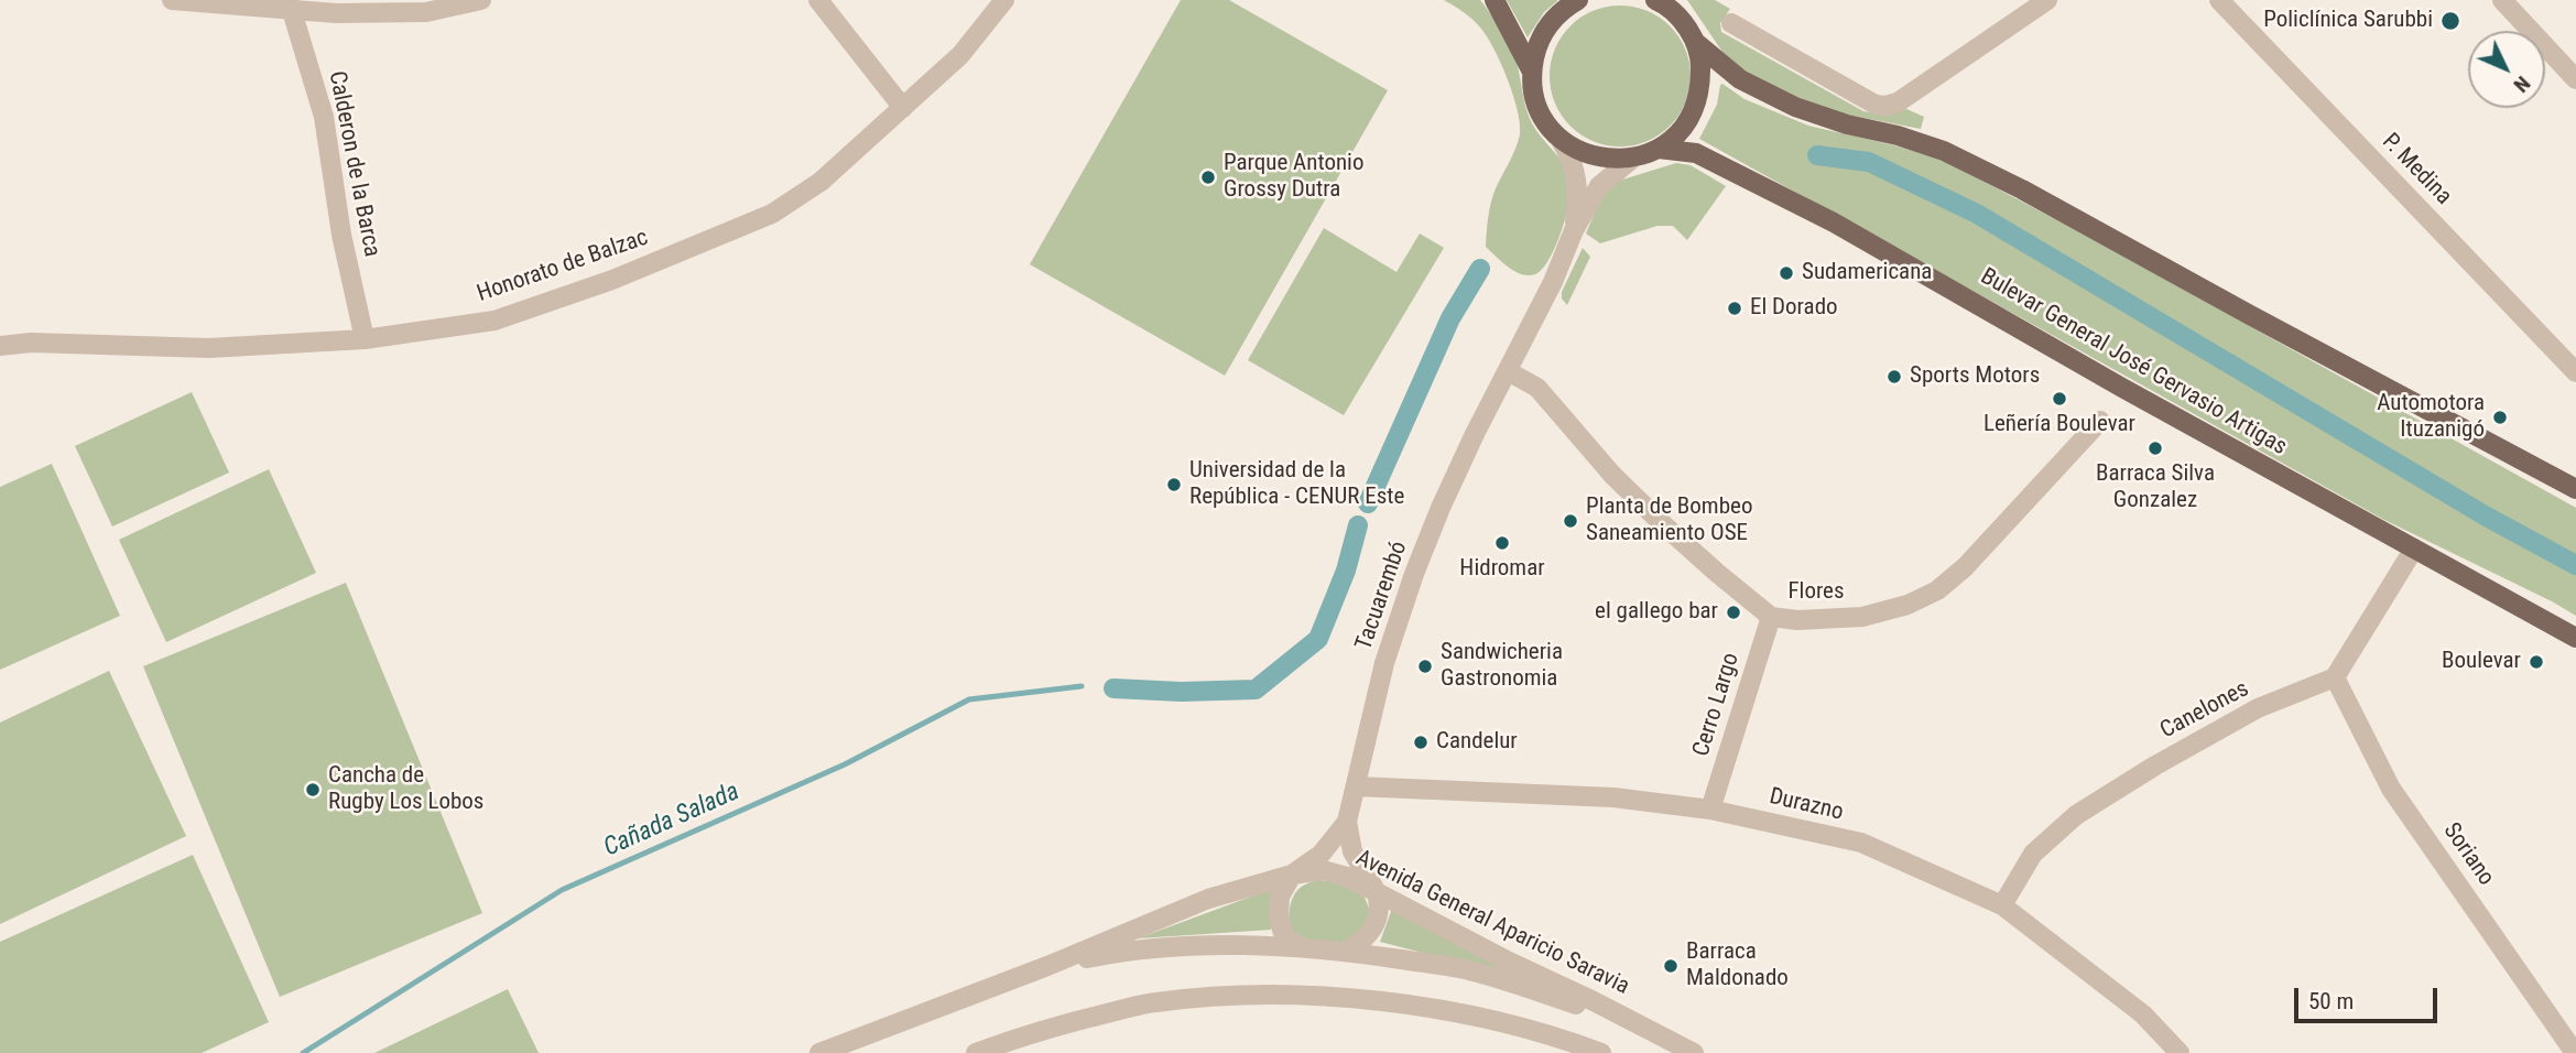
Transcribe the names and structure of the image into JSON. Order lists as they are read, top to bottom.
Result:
{
  "streets": {
    "main road": ["Bulevar General José Gervasio Artigas"],
    "street": [
      "Calderon de la Barca",
      "P. Medina",
      "Honorato de Balzac",
      "Flores",
      "Tacuarembó",
      "Cerro Largo",
      "Canelones",
      "Durazno",
      "Soriano",
      "Avenida General Aparicio Saravia"
    ]
  },
  "crossings": [
    ["Calderon de la Barca", "Honorato de Balzac"],
    ["Flores", "Tacuarembó"],
    ["Flores", "Cerro Largo"],
    ["Tacuarembó", "Durazno"],
    ["Tacuarembó", "Avenida General Aparicio Saravia"],
    ["Cerro Largo", "Durazno"],
    ["Canelones", "Durazno"],
    ["Canelones", "Soriano"]
  ],
  "water": ["Cañada Salada"],
  "places": [
    "Policlínica Sarubbi",
    "Parque Antonio Grossy Dutra",
    "Sudamericana",
    "El Dorado",
    "Sports Motors",
    "Leñería Boulevar",
    "Automotora Ituzanigó",
    "Barraca Silva Gonzalez",
    "Universidad de la República - CENUR Este",
    "Planta de Bombeo Saneamiento OSE",
    "Hidromar",
    "el gallego bar",
    "Boulevar",
    "Sandwicheria Gastronomia",
    "Candelur",
    "Cancha de Rugby Los Lobos",
    "Barraca Maldonado"
  ],
  "scale_bar": "50 m",
  "north": "bottom right"
}
